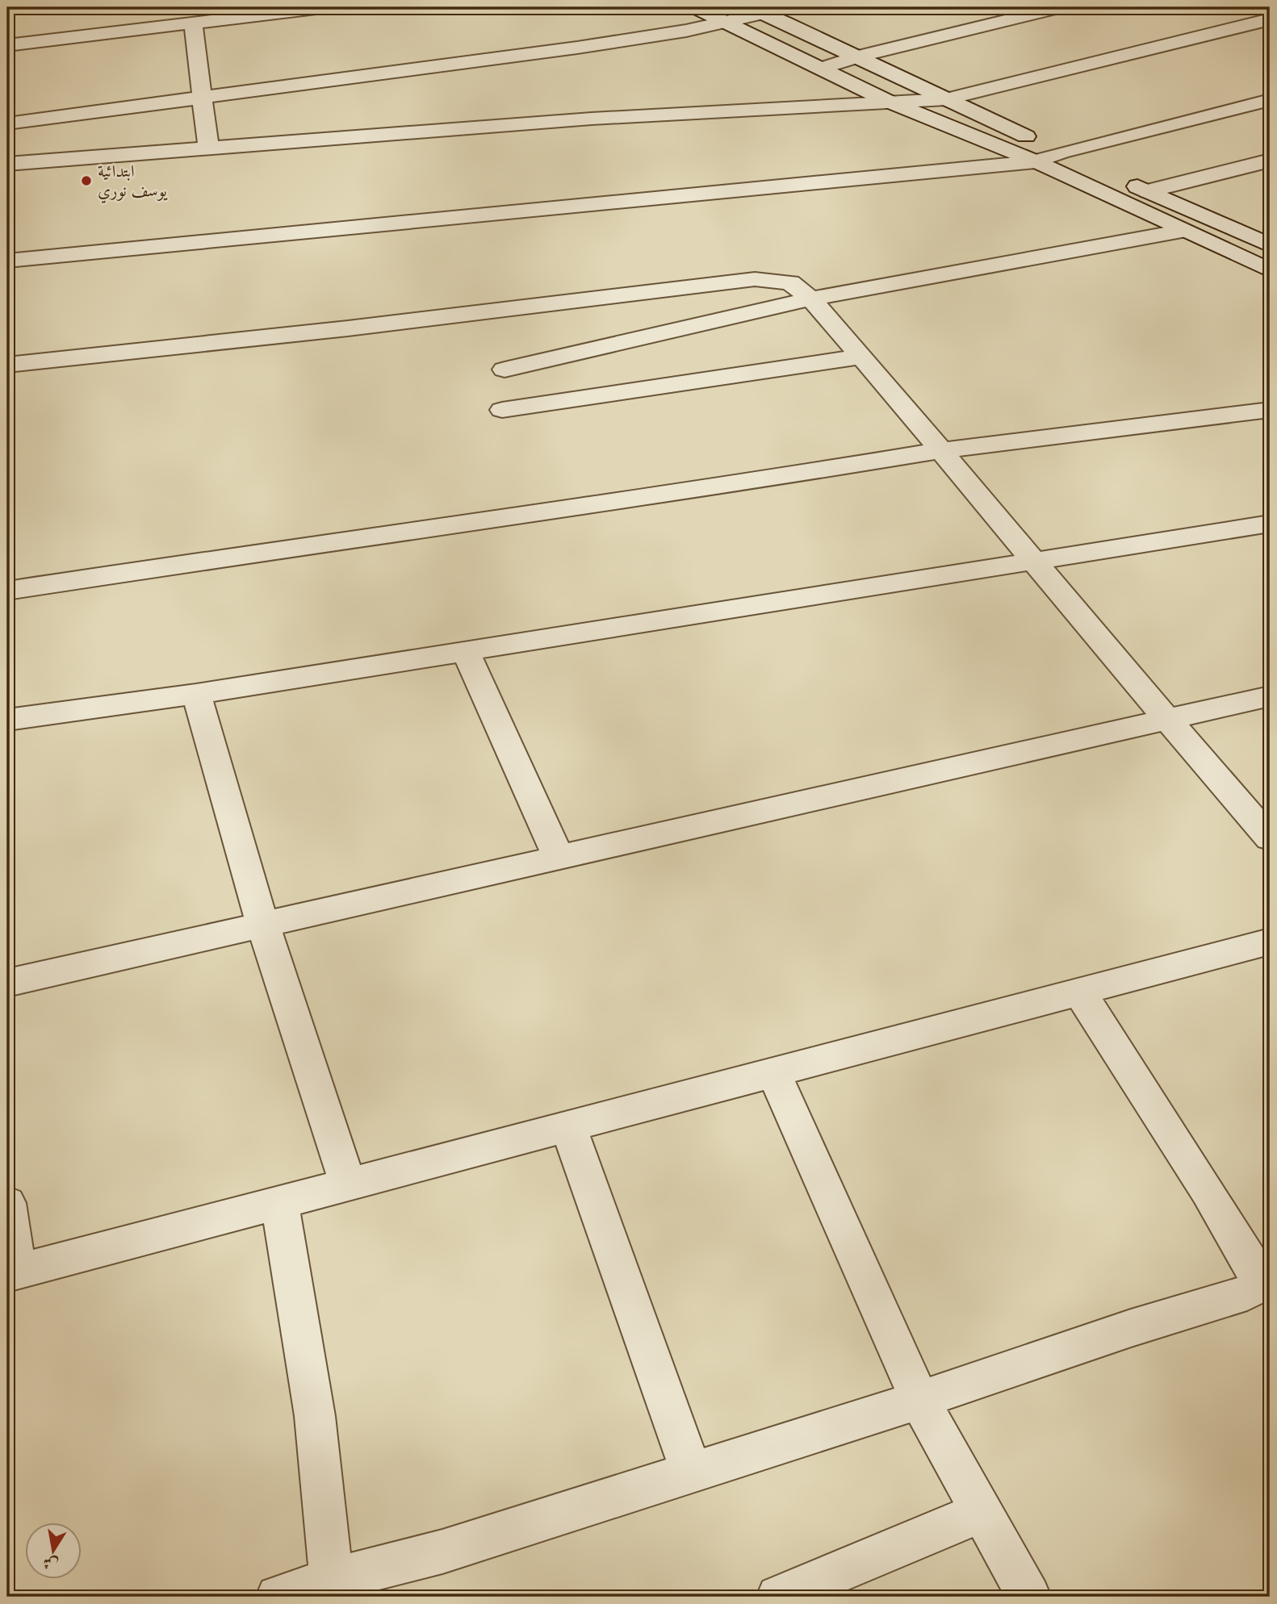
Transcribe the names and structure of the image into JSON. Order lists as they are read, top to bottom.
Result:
{
  "places": ["ابتدائية يوسف نوري"],
  "north": "bottom"
}
